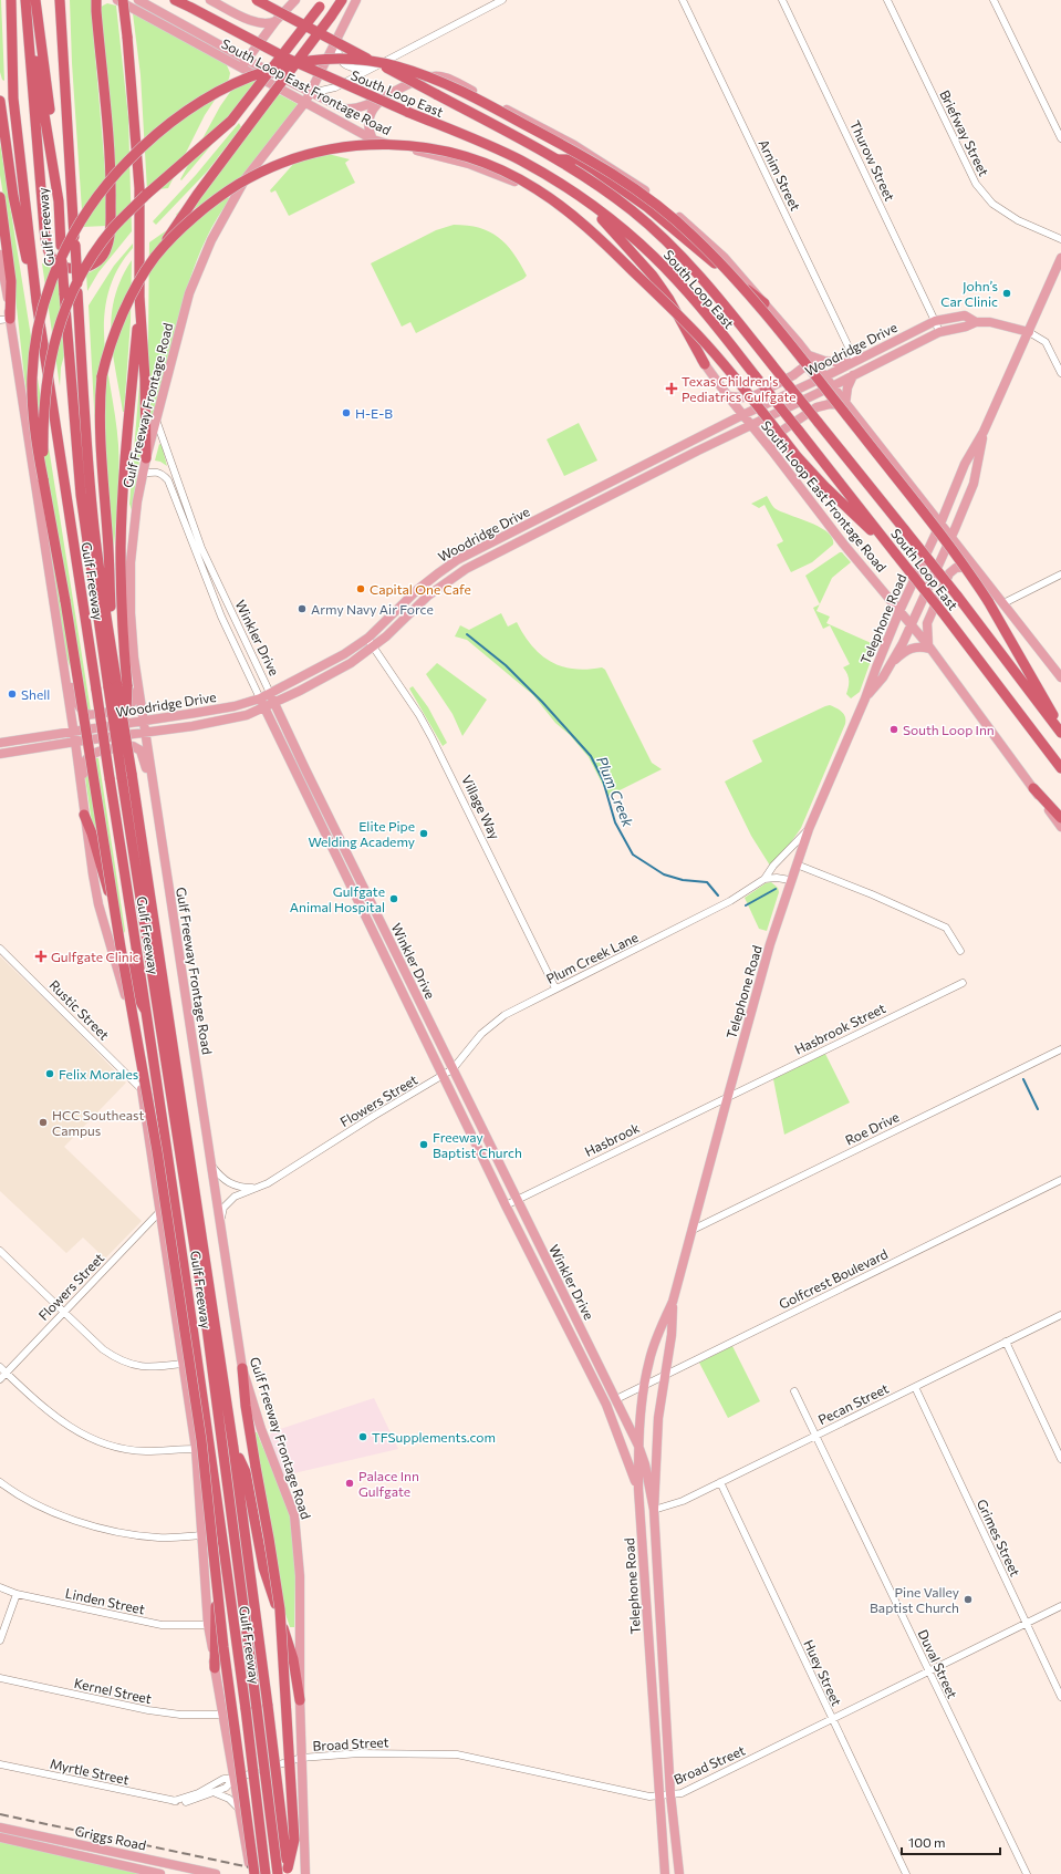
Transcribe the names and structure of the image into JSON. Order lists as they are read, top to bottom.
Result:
{
  "streets": {
    "highway": ["South Loop East", "Gulf Freeway"],
    "main road": [
      "South Loop East Frontage Road",
      "Woodridge Drive",
      "Gulf Freeway Frontage Road",
      "Telephone Road",
      "Winkler Drive",
      "Griggs Road"
    ],
    "street": [
      "Briefway Street",
      "Thurow Street",
      "Arnim Street",
      "Village Way",
      "Plum Creek Lane",
      "Rustic Street",
      "Hasbrook Street",
      "Flowers Street",
      "Roe Drive",
      "Hasbrook",
      "Golfcrest Boulevard",
      "Pecan Street",
      "Grimes Street",
      "Linden Street",
      "Duval Street",
      "Huey Street",
      "Kernel Street",
      "Broad Street",
      "Myrtle Street"
    ]
  },
  "crossings": [
    ["South Loop East Frontage Road", "Woodridge Drive"],
    ["South Loop East Frontage Road", "Gulf Freeway Frontage Road"],
    ["South Loop East Frontage Road", "Telephone Road"],
    ["South Loop East", "Gulf Freeway Frontage Road"],
    ["Thurow Street", "Woodridge Drive"],
    ["Arnim Street", "Woodridge Drive"],
    ["Woodridge Drive", "Gulf Freeway Frontage Road"],
    ["Woodridge Drive", "Telephone Road"],
    ["Woodridge Drive", "Winkler Drive"],
    ["Woodridge Drive", "Village Way"],
    ["Gulf Freeway Frontage Road", "Winkler Drive"],
    ["Gulf Freeway Frontage Road", "Flowers Street"],
    ["Gulf Freeway Frontage Road", "Broad Street"],
    ["Telephone Road", "Winkler Drive"],
    ["Telephone Road", "Plum Creek Lane"],
    ["Telephone Road", "Hasbrook Street"],
    ["Telephone Road", "Roe Drive"],
    ["Telephone Road", "Hasbrook"],
    ["Telephone Road", "Golfcrest Boulevard"],
    ["Telephone Road", "Pecan Street"],
    ["Telephone Road", "Broad Street"],
    ["Winkler Drive", "Plum Creek Lane"],
    ["Winkler Drive", "Flowers Street"],
    ["Winkler Drive", "Hasbrook"],
    ["Winkler Drive", "Golfcrest Boulevard"],
    ["Winkler Drive", "Pecan Street"],
    ["Village Way", "Plum Creek Lane"],
    ["Plum Creek Lane", "Flowers Street"],
    ["Hasbrook Street", "Hasbrook"],
    ["Pecan Street", "Grimes Street"],
    ["Pecan Street", "Duval Street"],
    ["Pecan Street", "Huey Street"],
    ["Grimes Street", "Broad Street"],
    ["Duval Street", "Broad Street"],
    ["Huey Street", "Broad Street"],
    ["Broad Street", "Myrtle Street"]
  ],
  "water": ["Plum Creek"],
  "places": {
    "other": [
      "John’s Car Clinic",
      "H-E-B",
      "Capital One Cafe",
      "Army Navy Air Force",
      "Shell",
      "South Loop Inn",
      "Elite Pipe Welding Academy",
      "Gulfgate Animal Hospital",
      "Felix Morales",
      "HCC Southeast Campus",
      "Freeway Baptist Church",
      "TFSupplements.com",
      "Palace Inn Gulfgate",
      "Pine Valley Baptist Church"
    ],
    "health": ["Texas Children's Pediatrics Gulfgate", "Gulfgate Clinic"]
  },
  "scale_bar": "100 m"
}
